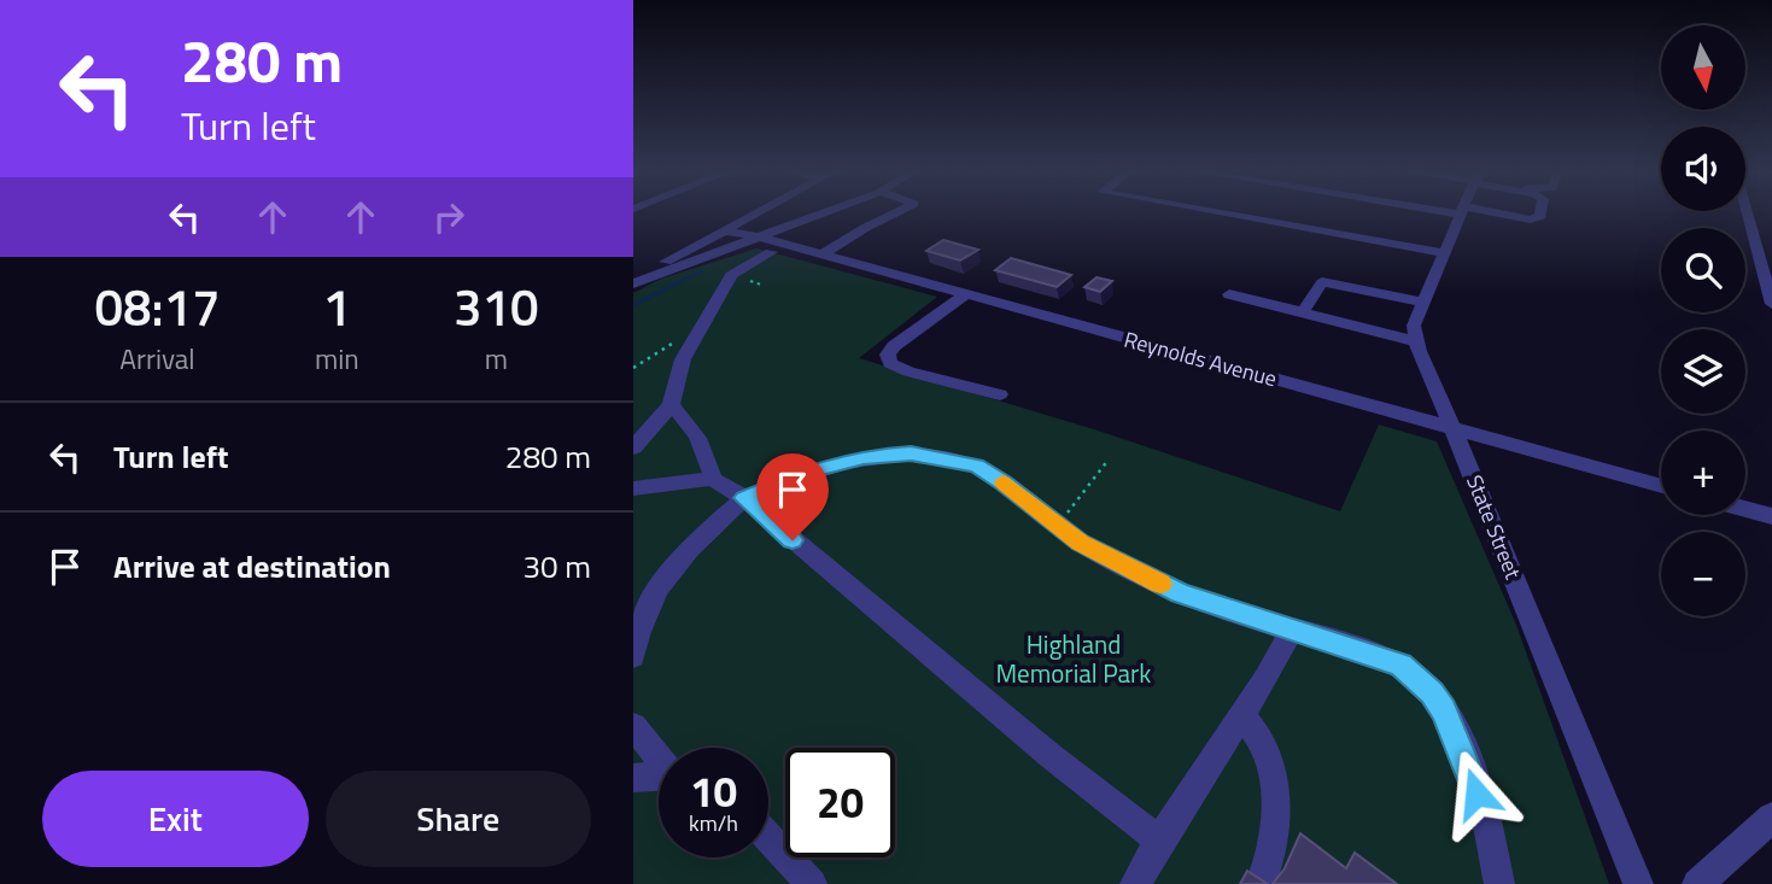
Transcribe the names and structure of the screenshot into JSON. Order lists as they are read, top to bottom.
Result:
{
  "streets": {
    "street": ["Reynolds Avenue", "State Street"]
  },
  "crossings": [
    ["Reynolds Avenue", "State Street"]
  ],
  "parks": ["Highland Memorial Park"],
  "north": "bottom",
  "page": {
    "turn": ["280 m", "Turn left"],
    "map_buttons": ["+", "−"],
    "eta": [
      "08:17",
      "Arrival",
      "1",
      "min",
      "310",
      "m"
    ],
    "list": [
      {
        "name": "Turn left",
        "value": "280 m"
      },
      {
        "name": "Arrive at destination",
        "value": "30 m"
      }
    ],
    "speed": "10 km/h",
    "limit": "20",
    "buttons": ["Exit", "Share"]
  }
}
